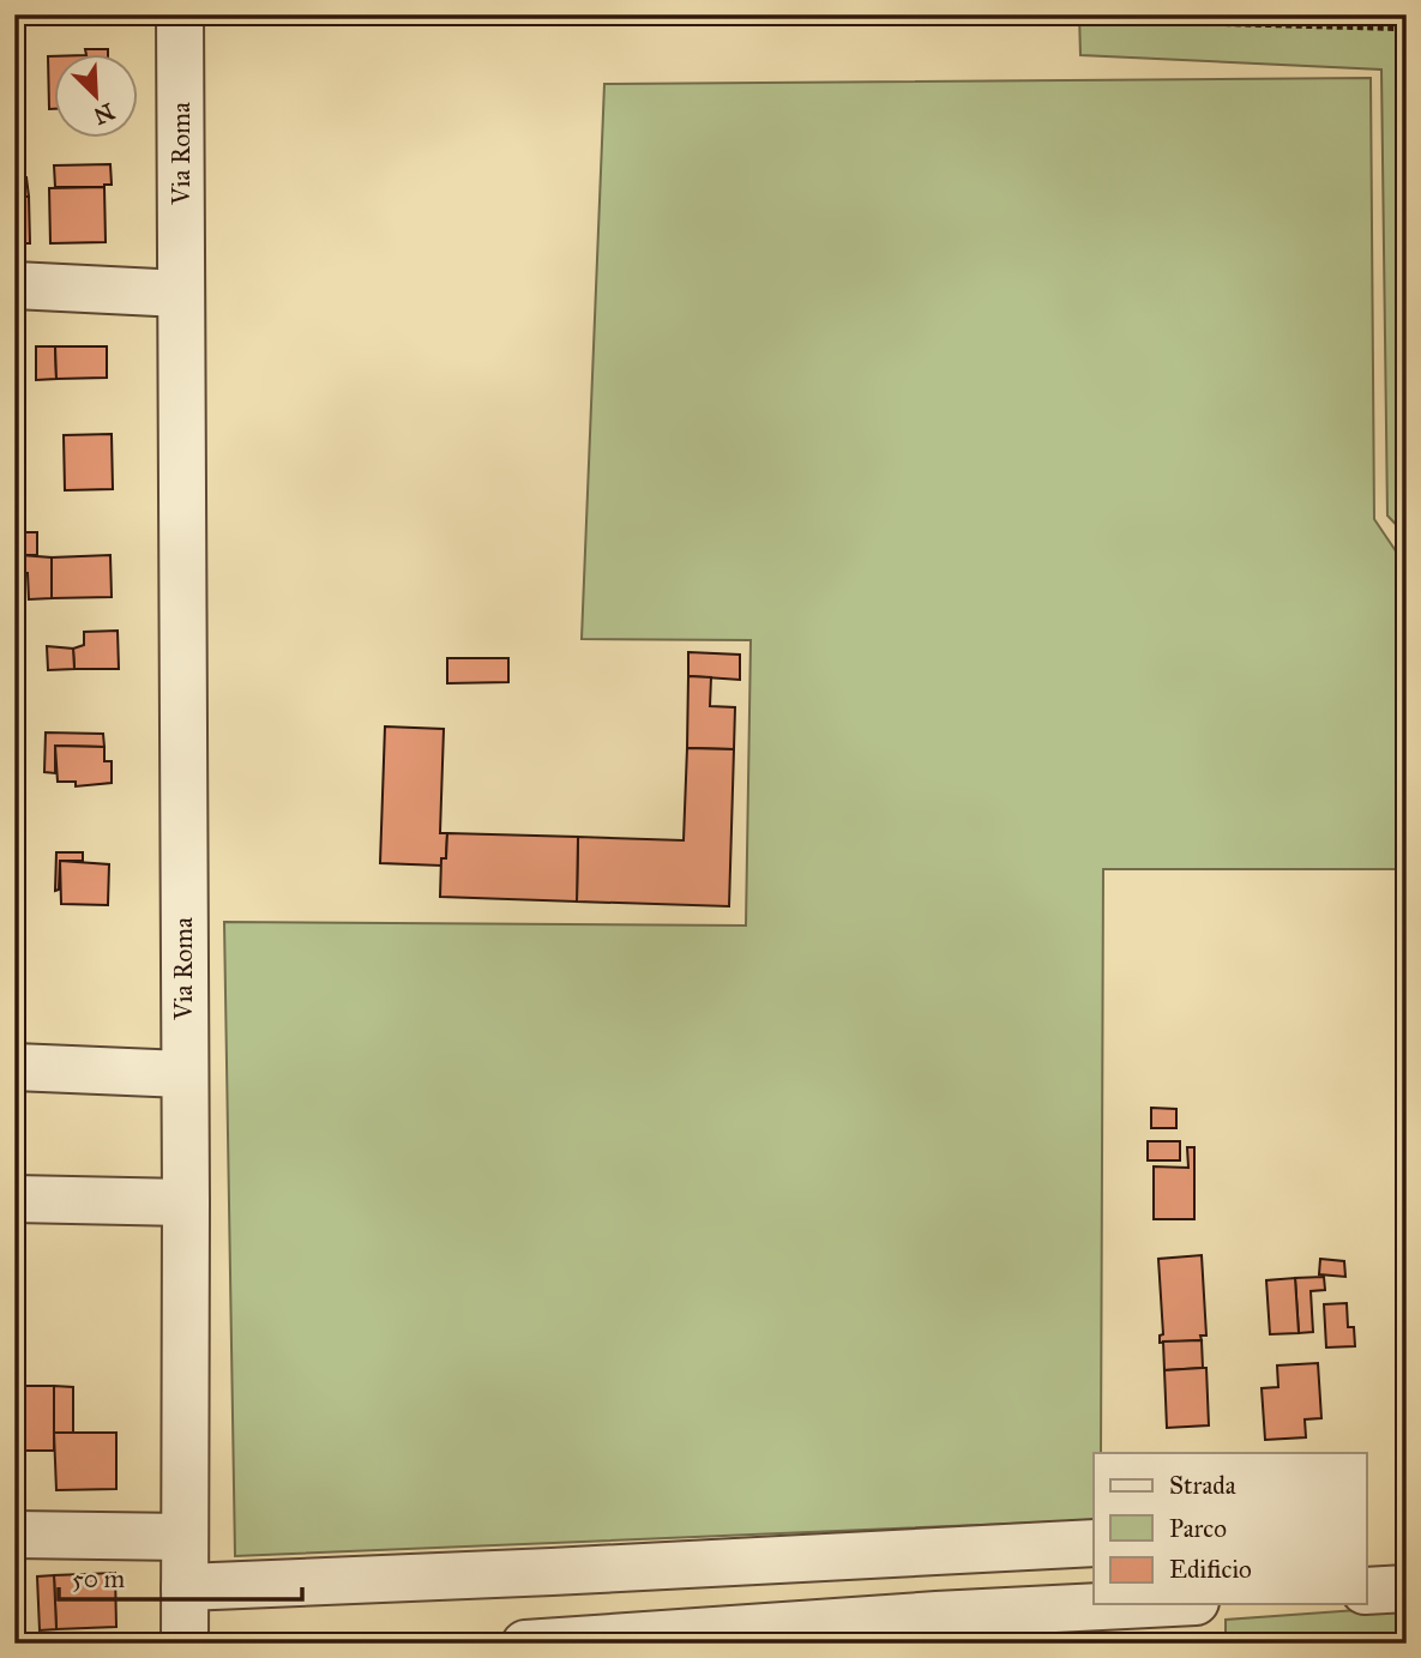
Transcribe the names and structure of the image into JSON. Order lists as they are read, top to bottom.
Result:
{
  "streets": {
    "street": ["Via Roma"]
  },
  "legend": ["Strada", "Parco", "Edificio"],
  "scale_bar": "50 m",
  "north": "bottom right"
}
